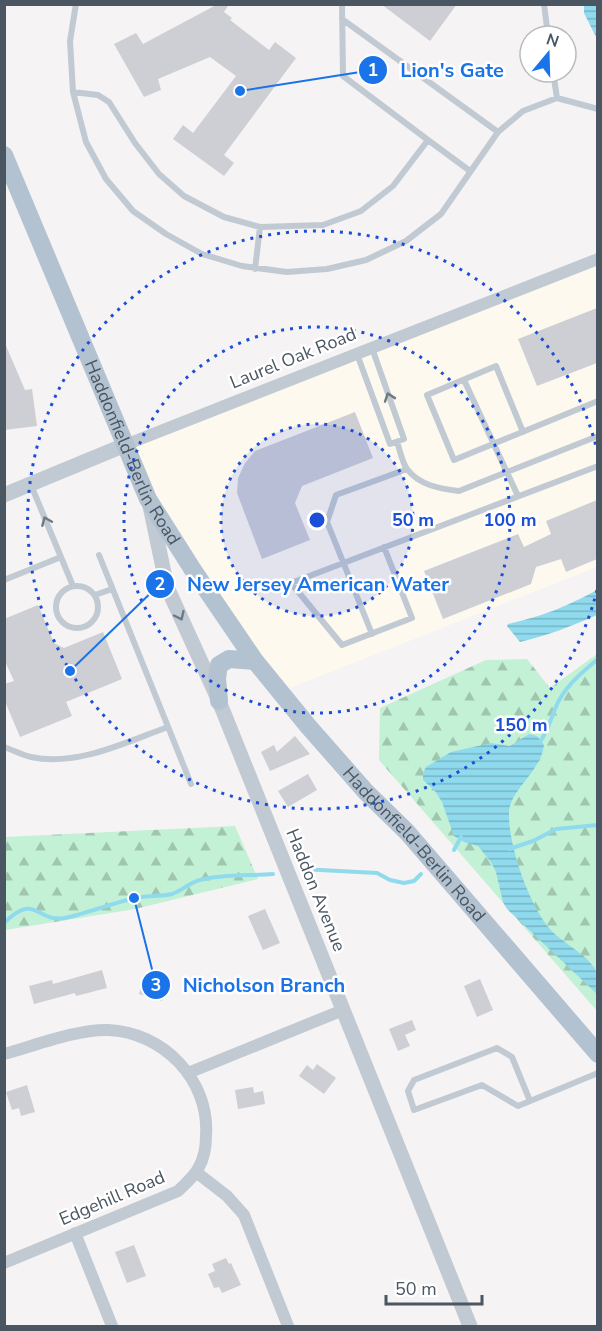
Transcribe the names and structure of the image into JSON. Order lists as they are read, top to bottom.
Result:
{
  "streets": {
    "main road": ["Haddonfield-Berlin Road"],
    "street": ["Laurel Oak Road", "Haddon Avenue", "Edgehill Road"]
  },
  "crossings": [
    ["Laurel Oak Road", "Haddonfield-Berlin Road"],
    ["Haddonfield-Berlin Road", "Haddon Avenue"]
  ],
  "places": ["Lion's Gate", "New Jersey American Water", "Nicholson Branch"],
  "scale_bar": "50 m",
  "north": "top",
  "rings": ["50 m", "100 m", "150 m"]
}
